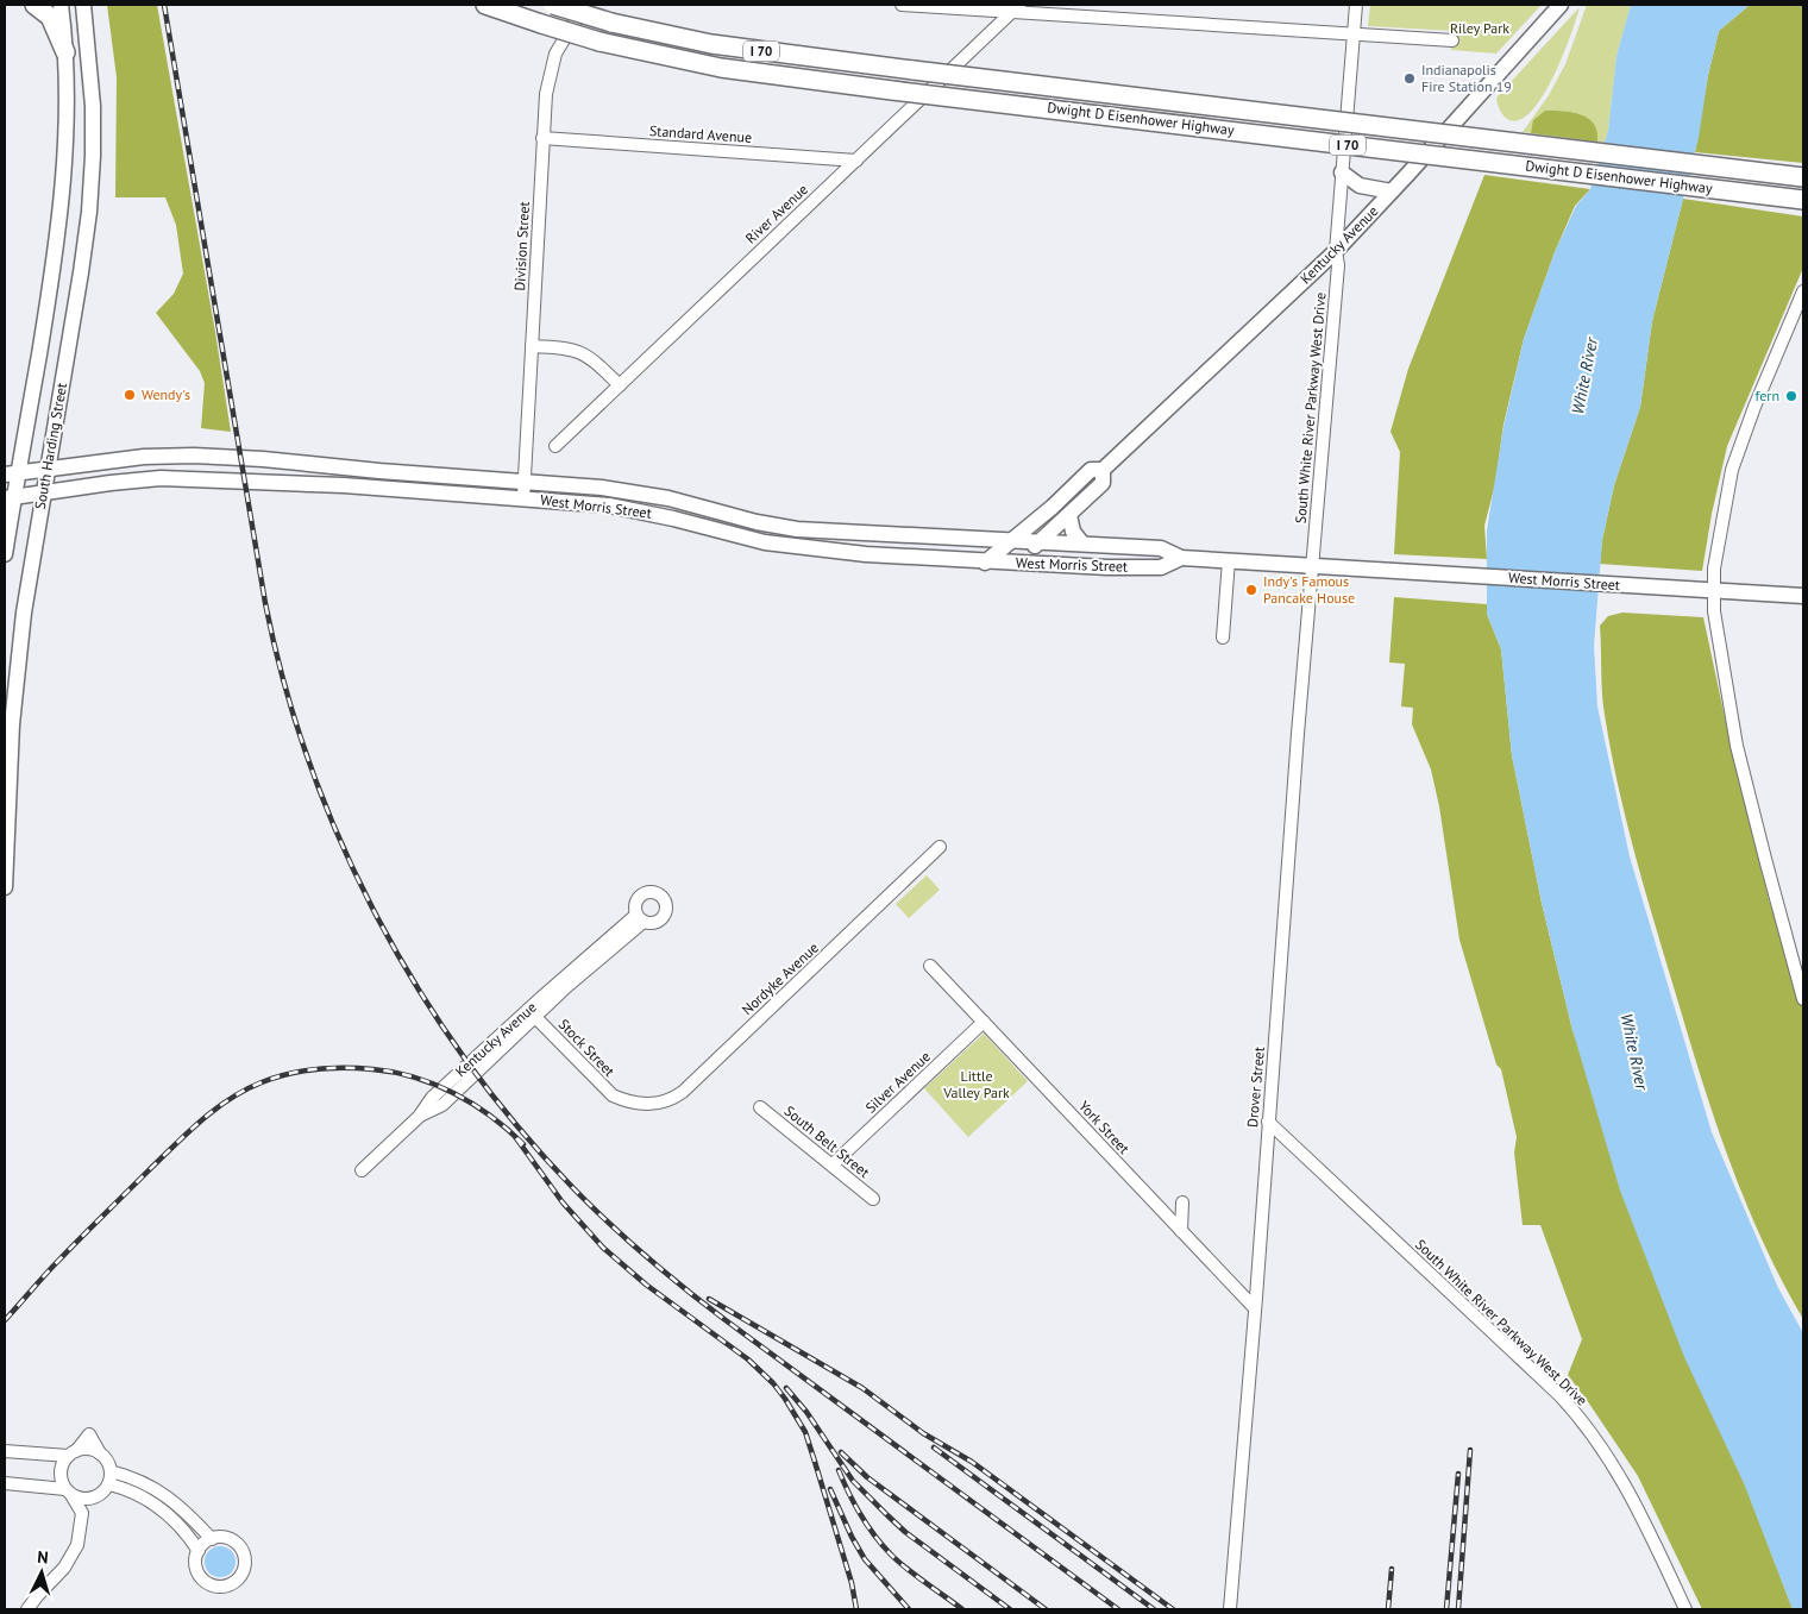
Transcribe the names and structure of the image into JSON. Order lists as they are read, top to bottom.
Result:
{
  "streets": {
    "highway": ["I 70", "Dwight D Eisenhower Highway"],
    "main road": ["Kentucky Avenue", "South Harding Street", "West Morris Street"],
    "street": [
      "Standard Avenue",
      "River Avenue",
      "Division Street",
      "South White River Parkway West Drive",
      "Nordyke Avenue",
      "Stock Street",
      "Silver Avenue",
      "Drover Street",
      "York Street",
      "South Belt Street"
    ]
  },
  "crossings": [
    ["Standard Avenue", "River Avenue"],
    ["Standard Avenue", "Division Street"],
    ["Kentucky Avenue", "South White River Parkway West Drive"],
    ["Kentucky Avenue", "West Morris Street"],
    ["Kentucky Avenue", "Stock Street"],
    ["Division Street", "West Morris Street"],
    ["South White River Parkway West Drive", "West Morris Street"],
    ["South White River Parkway West Drive", "Drover Street"],
    ["South Harding Street", "West Morris Street"],
    ["West Morris Street", "Drover Street"],
    ["Nordyke Avenue", "Stock Street"],
    ["Silver Avenue", "York Street"],
    ["Silver Avenue", "South Belt Street"],
    ["Drover Street", "York Street"]
  ],
  "water": ["White River"],
  "parks": ["Riley Park", "Little Valley Park"],
  "places": [
    "Indianapolis Fire Station 19",
    "Wendy's",
    "fern",
    "Indy's Famous Pancake House"
  ],
  "north": "top"
}
